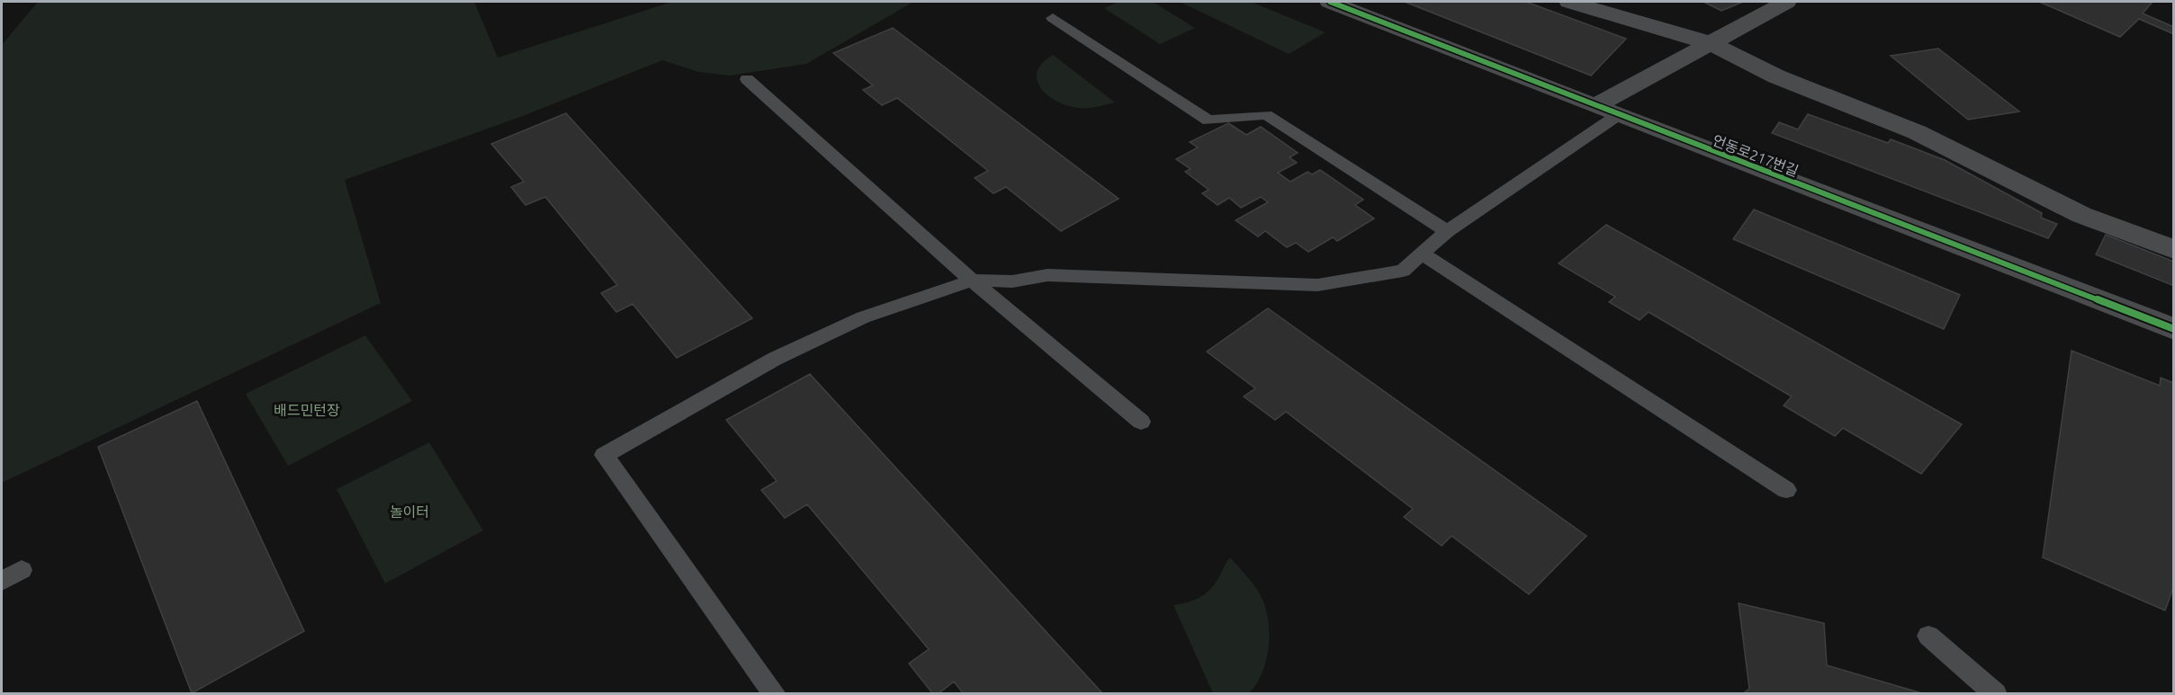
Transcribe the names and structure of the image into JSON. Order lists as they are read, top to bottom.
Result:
{
  "streets": {
    "street": ["언동로217번길"]
  },
  "parks": ["배드민턴장", "놀이터"]
}
